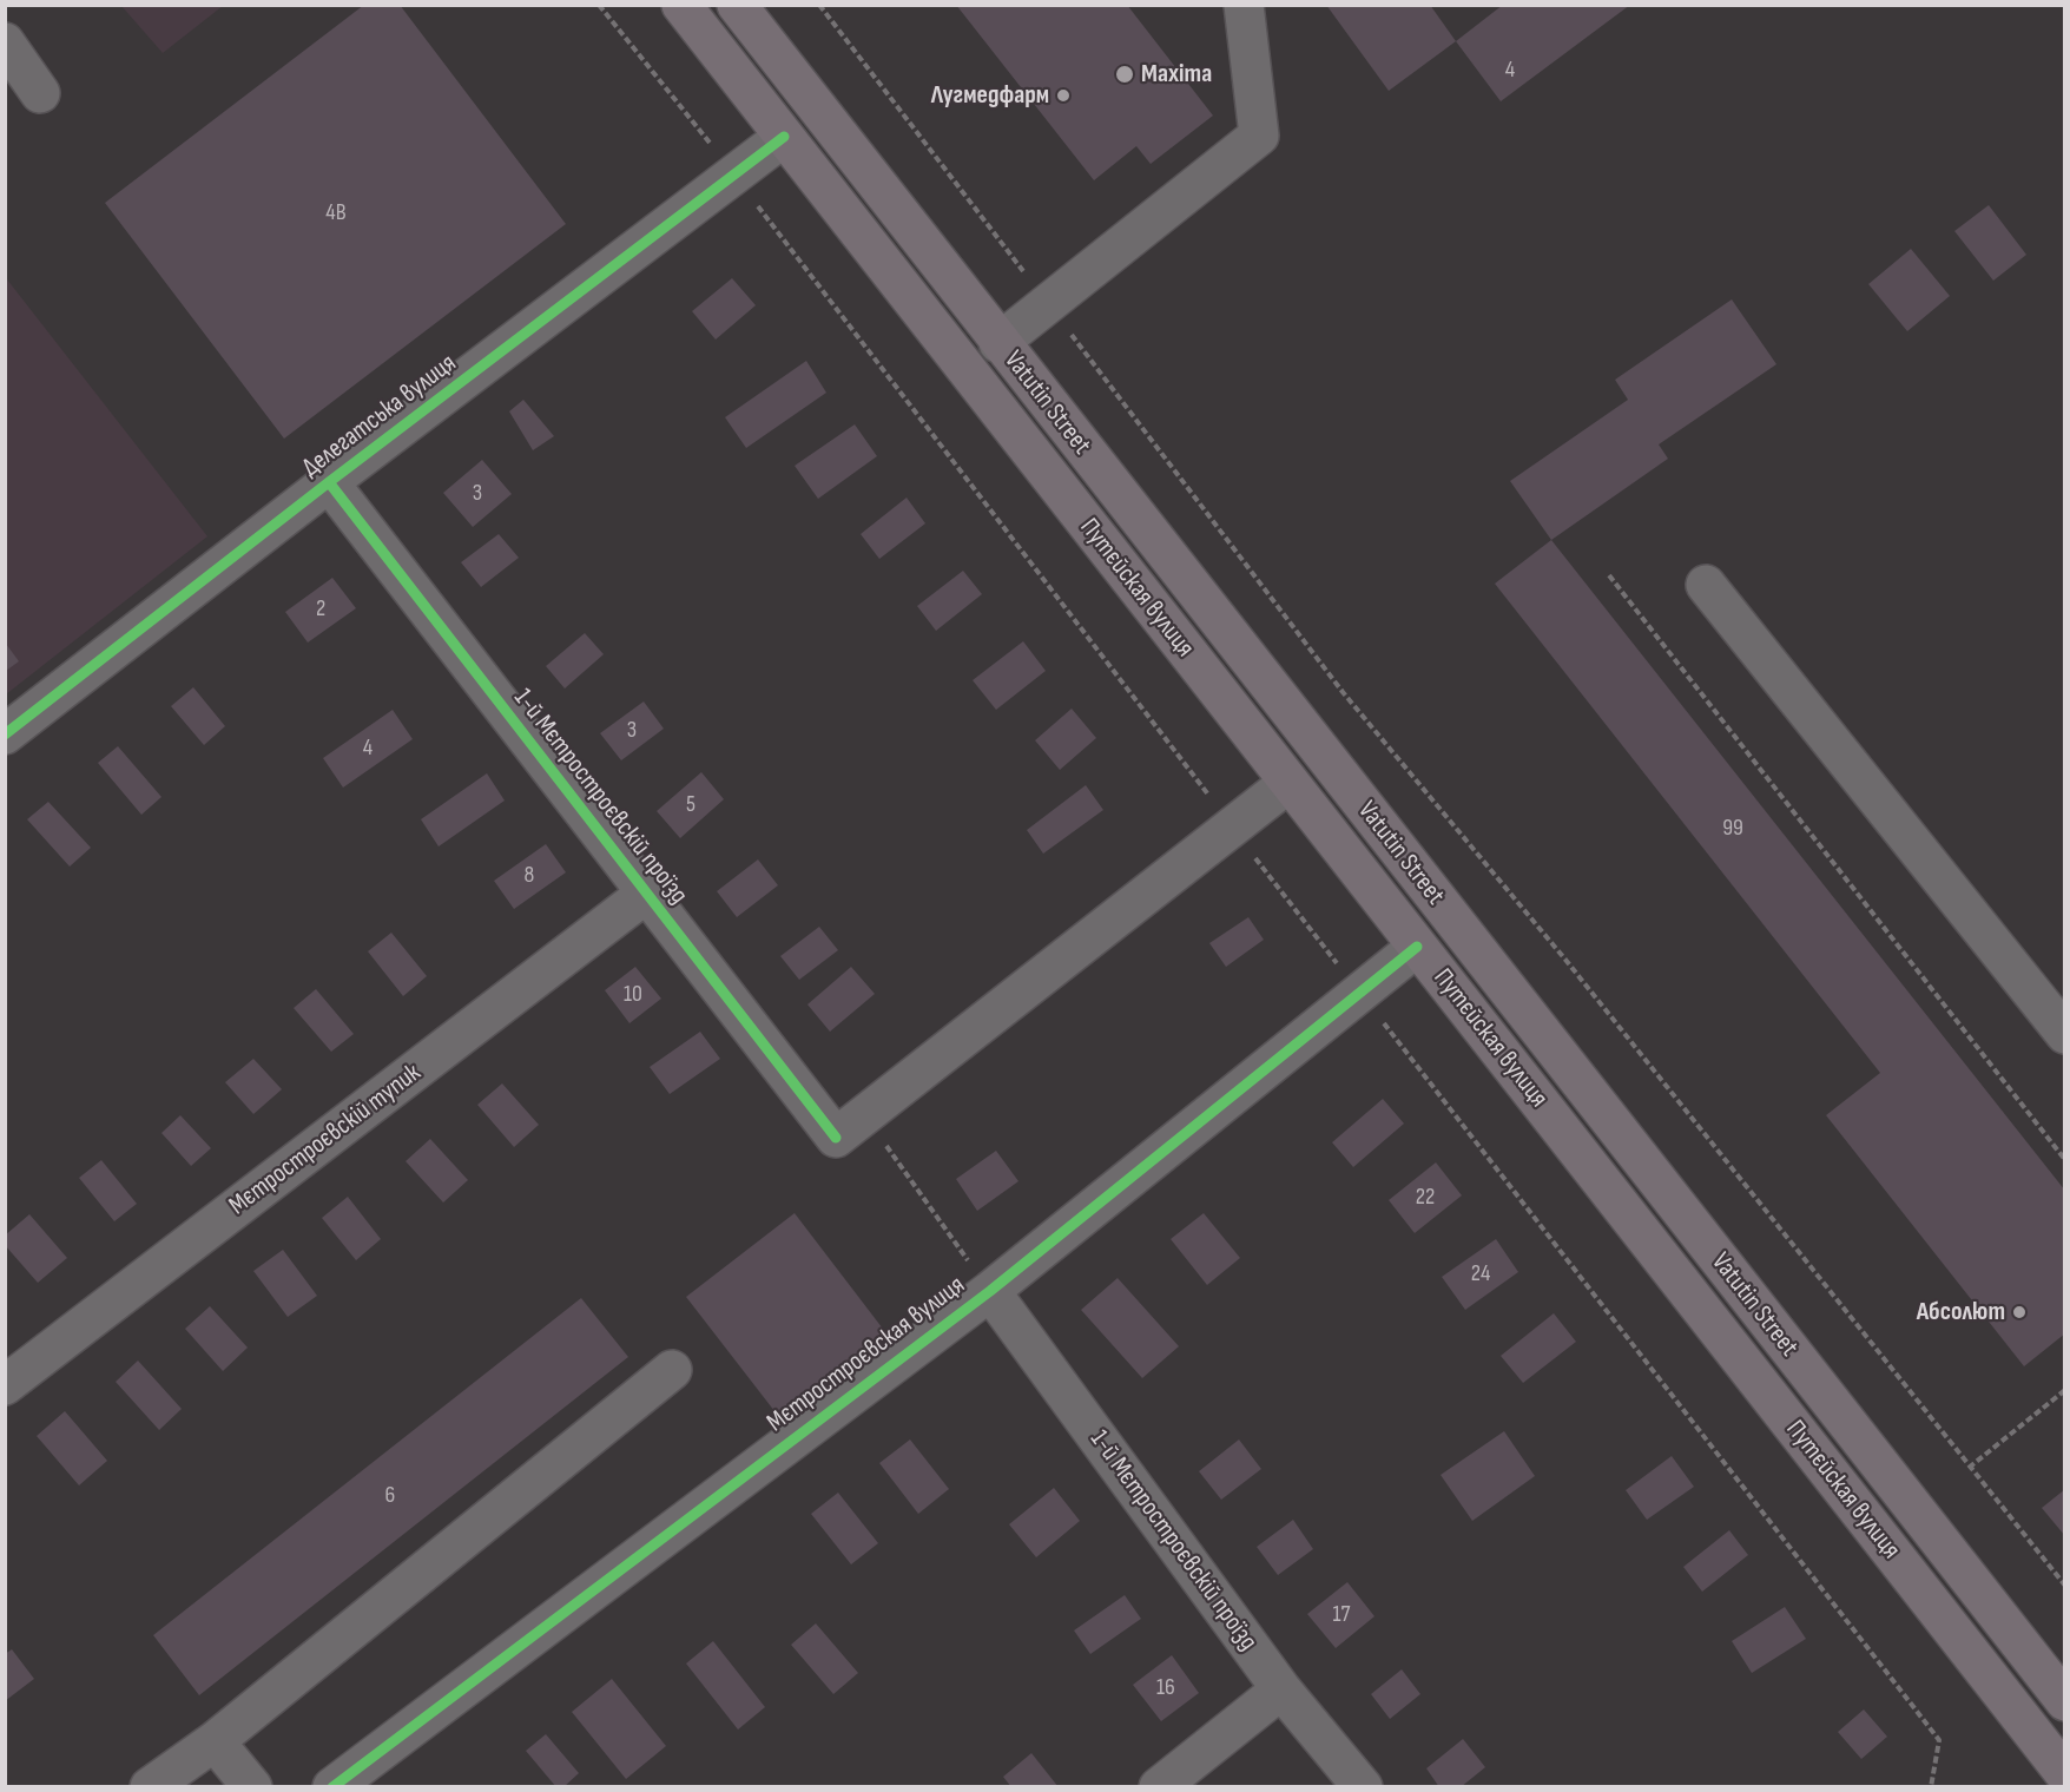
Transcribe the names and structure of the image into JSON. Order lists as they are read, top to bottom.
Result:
{
  "streets": {
    "main road": ["Vatutin Street", "Путєйская вулиця"],
    "street": [
      "Делегатська вулиця",
      "1-й Мєтростроєвскій проїзд",
      "Мєтростроєвскій тупик",
      "Мєтростроєвская вулиця"
    ]
  },
  "crossings": [
    ["Делегатська вулиця", "Путєйская вулиця"],
    ["Делегатська вулиця", "1-й Мєтростроєвскій проїзд"],
    ["Путєйская вулиця", "Мєтростроєвская вулиця"],
    ["1-й Мєтростроєвскій проїзд", "Мєтростроєвскій тупик"],
    ["1-й Мєтростроєвскій проїзд", "Мєтростроєвская вулиця"]
  ],
  "places": ["Maxima", "Лугмедфарм", "Абсолют"],
  "house_numbers": [
    "4",
    "4B",
    "3",
    "2",
    "3",
    "4",
    "5",
    "99",
    "8",
    "10",
    "22",
    "24",
    "6",
    "17",
    "16"
  ]
}
